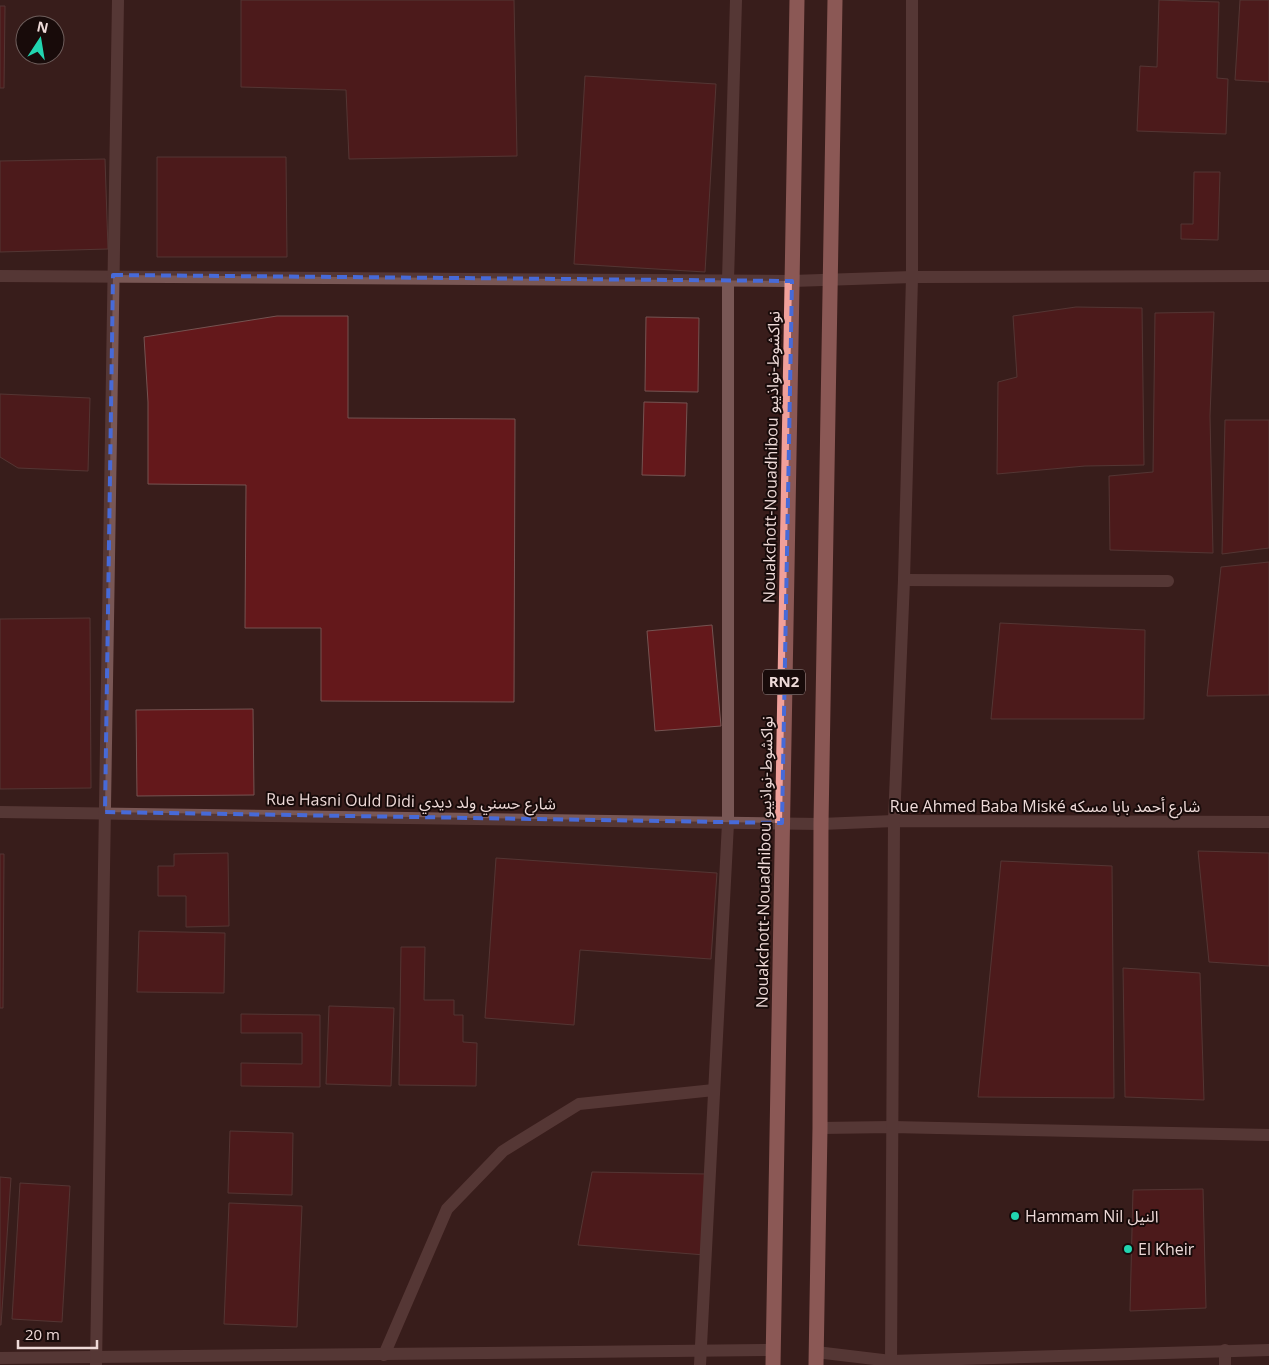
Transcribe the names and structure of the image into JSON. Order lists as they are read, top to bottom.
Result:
{
  "streets": {
    "highway": ["Nouakchott-Nouadhibou نواكشوط-نواذيبو", "RN2"],
    "street": ["Rue Hasni Ould Didi شارع حسني ولد ديدي", "Rue Ahmed Baba Miské شارع أحمد بابا مسكه"]
  },
  "crossings": [
    ["Nouakchott-Nouadhibou نواكشوط-نواذيبو", "Rue Hasni Ould Didi شارع حسني ولد ديدي"],
    ["RN2", "Rue Hasni Ould Didi شارع حسني ولد ديدي"],
    ["RN2", "Rue Ahmed Baba Miské شارع أحمد بابا مسكه"],
    ["Rue Hasni Ould Didi شارع حسني ولد ديدي", "Rue Ahmed Baba Miské شارع أحمد بابا مسكه"]
  ],
  "places": ["Hammam Nil النيل", "El Kheir"],
  "scale_bar": "20 m",
  "north": "top"
}
